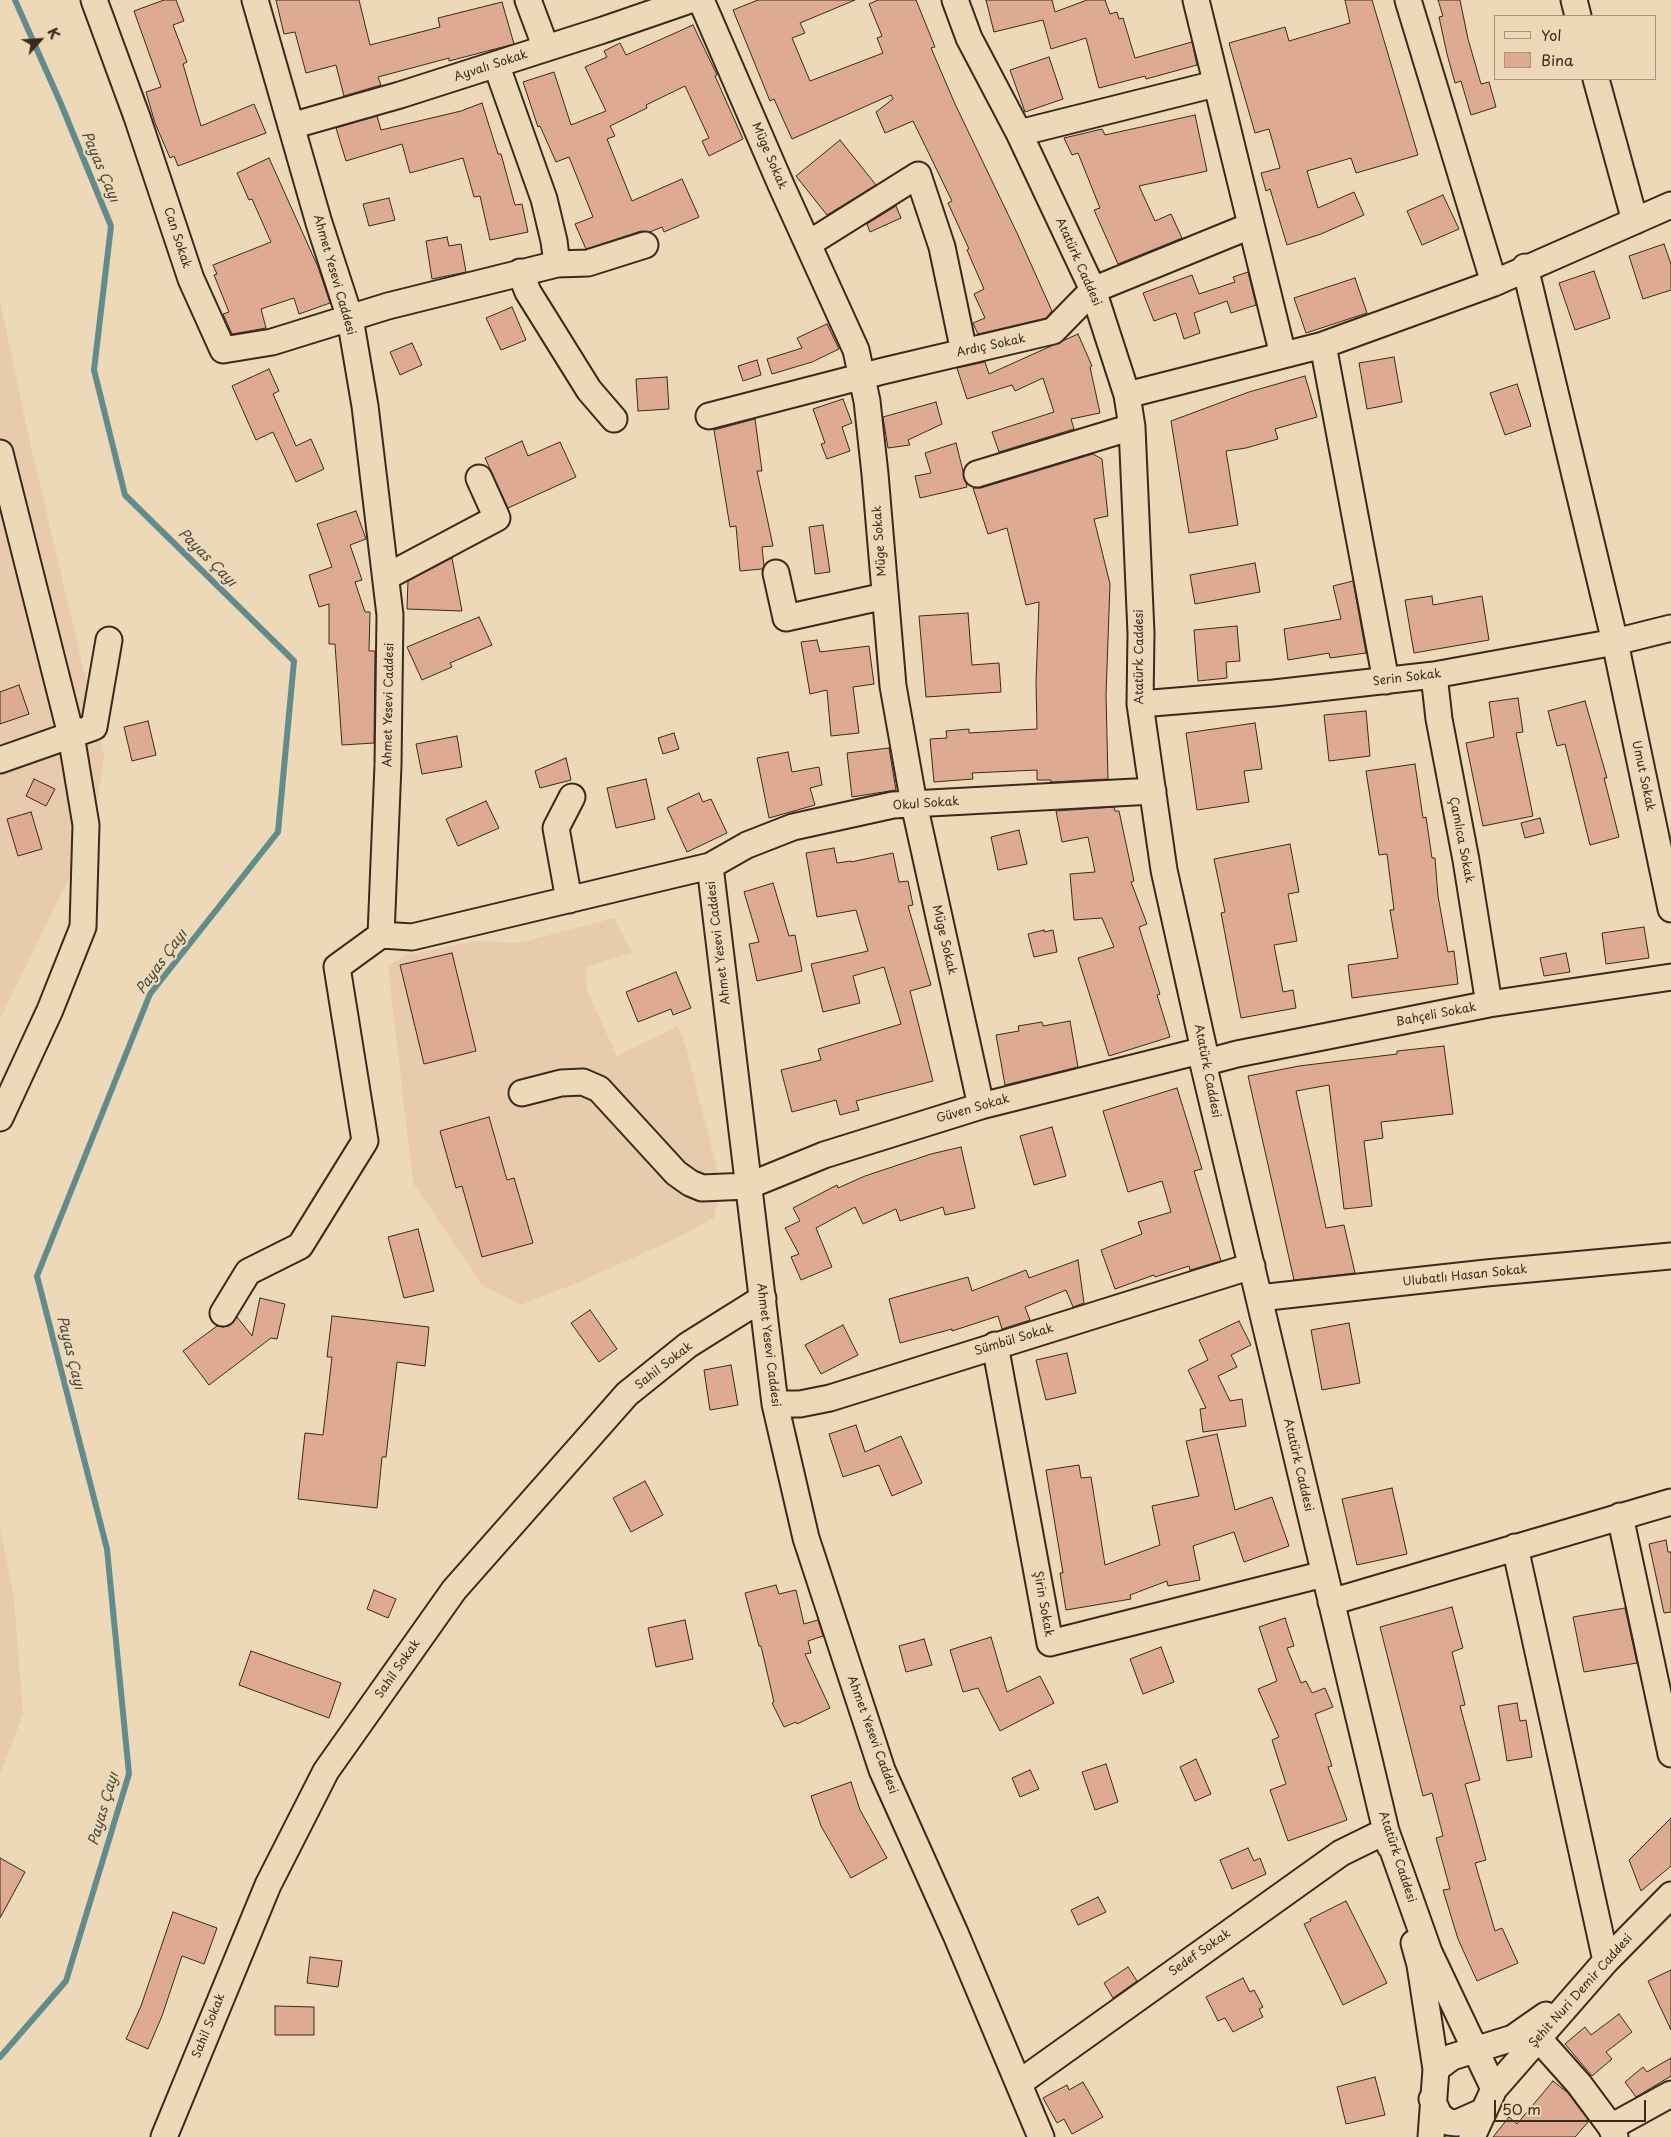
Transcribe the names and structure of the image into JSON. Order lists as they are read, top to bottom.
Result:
{
  "streets": {
    "street": [
      "Ayvalı Sokak",
      "Müge Sokak",
      "Can Sokak",
      "Atatürk Caddesi",
      "Ahmet Yesevi Caddesi",
      "Ardıç Sokak",
      "Serin Sokak",
      "Umut Sokak",
      "Okul Sokak",
      "Çamlıca Sokak",
      "Bahçeli Sokak",
      "Güven Sokak",
      "Ulubatlı Hasan Sokak",
      "Sümbül Sokak",
      "Sahil Sokak",
      "Şirin Sokak",
      "Sedef Sokak",
      "Şehit Nuri Demir Caddesi"
    ]
  },
  "crossings": [
    ["Ayvalı Sokak", "Ahmet Yesevi Caddesi"],
    ["Müge Sokak", "Ardıç Sokak"],
    ["Müge Sokak", "Okul Sokak"],
    ["Müge Sokak", "Güven Sokak"],
    ["Can Sokak", "Ahmet Yesevi Caddesi"],
    ["Atatürk Caddesi", "Ardıç Sokak"],
    ["Atatürk Caddesi", "Serin Sokak"],
    ["Atatürk Caddesi", "Okul Sokak"],
    ["Atatürk Caddesi", "Bahçeli Sokak"],
    ["Atatürk Caddesi", "Güven Sokak"],
    ["Atatürk Caddesi", "Ulubatlı Hasan Sokak"],
    ["Atatürk Caddesi", "Sümbül Sokak"],
    ["Atatürk Caddesi", "Şirin Sokak"],
    ["Atatürk Caddesi", "Sedef Sokak"],
    ["Atatürk Caddesi", "Şehit Nuri Demir Caddesi"],
    ["Ahmet Yesevi Caddesi", "Okul Sokak"],
    ["Ahmet Yesevi Caddesi", "Güven Sokak"],
    ["Ahmet Yesevi Caddesi", "Sümbül Sokak"],
    ["Ahmet Yesevi Caddesi", "Sahil Sokak"],
    ["Ahmet Yesevi Caddesi", "Sedef Sokak"],
    ["Serin Sokak", "Umut Sokak"],
    ["Serin Sokak", "Çamlıca Sokak"],
    ["Çamlıca Sokak", "Bahçeli Sokak"],
    ["Bahçeli Sokak", "Güven Sokak"],
    ["Sümbül Sokak", "Şirin Sokak"]
  ],
  "water": ["Payas Çayı"],
  "legend": ["Yol", "Bina"],
  "scale_bar": "50 m",
  "north": "top right"
}
